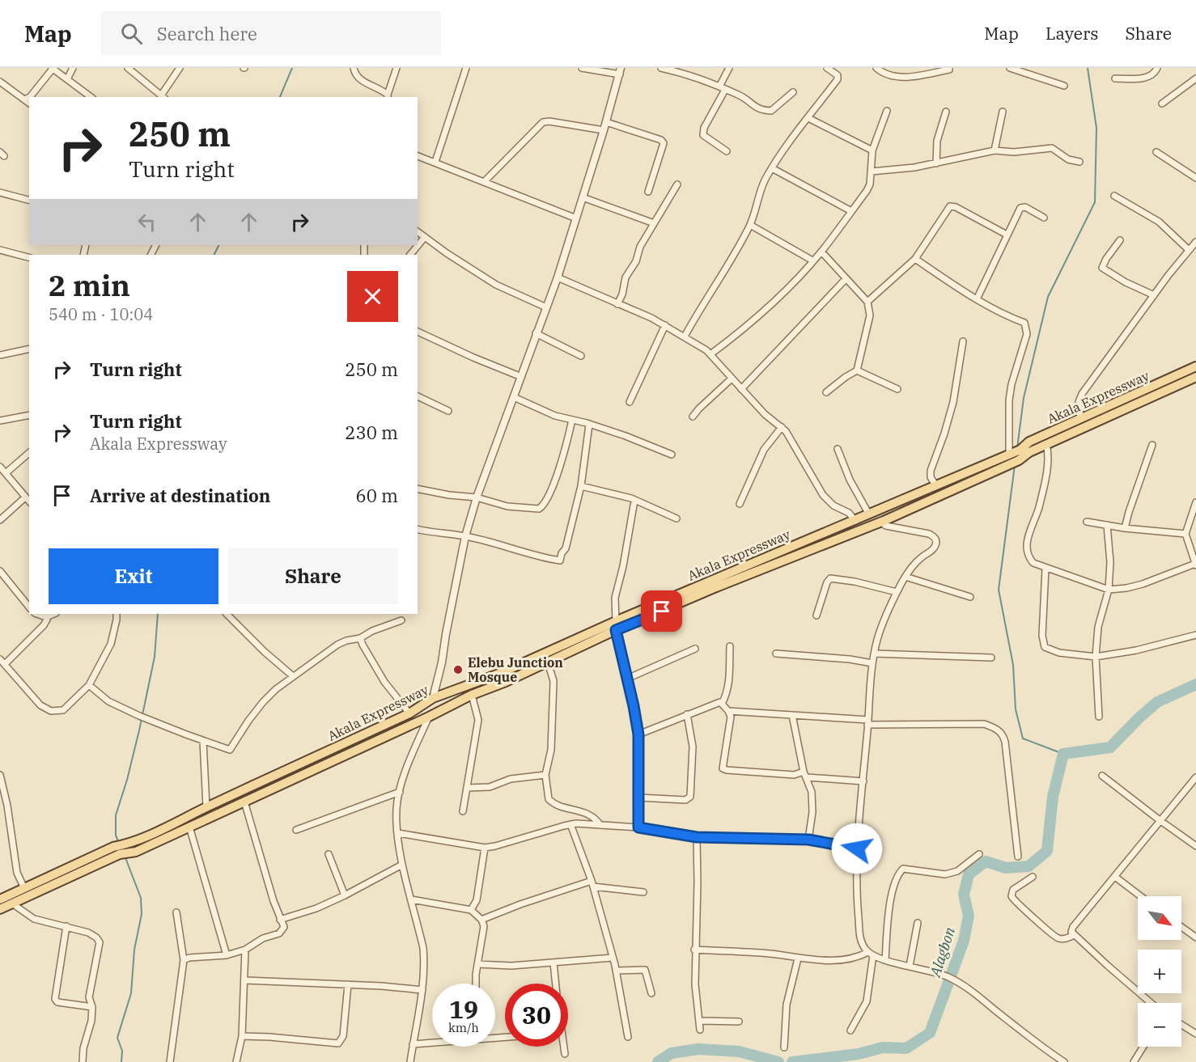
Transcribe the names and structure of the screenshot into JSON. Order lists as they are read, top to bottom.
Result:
{
  "streets": {
    "main road": ["Akala Expressway"]
  },
  "water": ["Alagbon"],
  "places": ["Elebu Junction Mosque"],
  "north": "bottom right",
  "page": {
    "header": "Map",
    "search": "Search here",
    "nav": ["Map", "Layers", "Share"],
    "turn": ["250 m", "Turn right"],
    "heading": ["2 min", "540 m · 10:04"],
    "list": [
      {
        "name": "Turn right",
        "value": "250 m"
      },
      {
        "name": "Turn right",
        "note": "Akala Expressway",
        "value": "230 m"
      },
      {
        "name": "Arrive at destination",
        "value": "60 m"
      }
    ],
    "buttons": ["Exit", "Share"],
    "map_buttons": ["+", "−"],
    "speed": "19 km/h",
    "limit": "30"
  }
}
